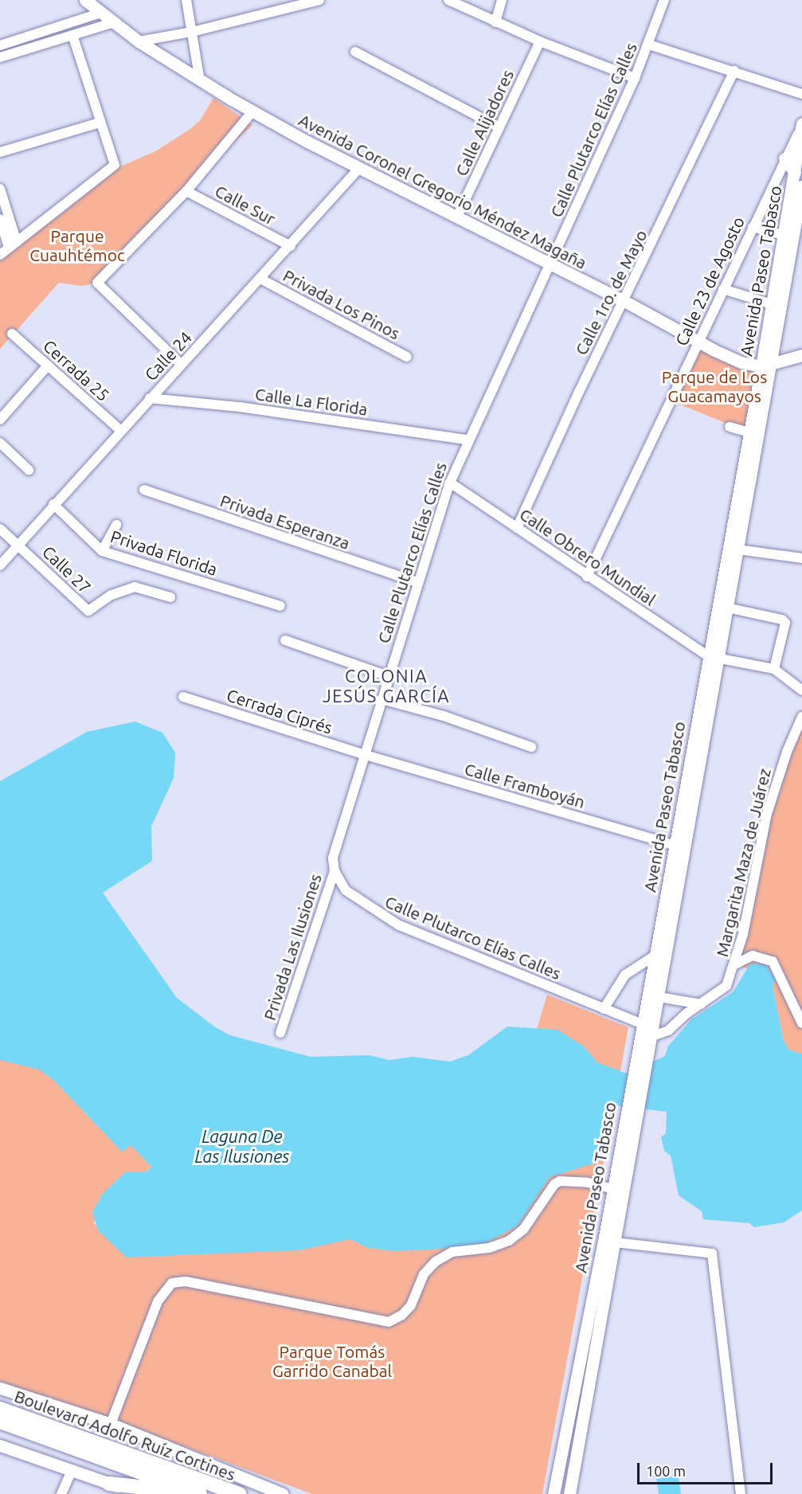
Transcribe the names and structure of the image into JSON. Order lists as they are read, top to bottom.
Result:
{
  "streets": {
    "highway": ["Boulevard Adolfo Ruíz Cortines"],
    "main road": ["Avenida Coronel Gregorio Méndez Magaña", "Avenida Paseo Tabasco"],
    "street": [
      "Calle Alijadores",
      "Calle Plutarco Elías Calles",
      "Calle Sur",
      "Calle 23 de Agosto",
      "Calle 1ro. de Mayo",
      "Privada Los Pinos",
      "Calle 24",
      "Cerrada 25",
      "Calle La Florida",
      "Privada Esperanza",
      "Privada Florida",
      "Calle Obrero Mundial",
      "Calle 27",
      "Cerrada Ciprés",
      "Calle Framboyán",
      "Margarita Maza de Juárez",
      "Privada Las Ilusiones"
    ]
  },
  "crossings": [
    ["Calle Alijadores", "Avenida Coronel Gregorio Méndez Magaña"],
    ["Calle Plutarco Elías Calles", "Avenida Coronel Gregorio Méndez Magaña"],
    ["Calle Plutarco Elías Calles", "Avenida Paseo Tabasco"],
    ["Calle Plutarco Elías Calles", "Calle La Florida"],
    ["Calle Plutarco Elías Calles", "Privada Esperanza"],
    ["Calle Plutarco Elías Calles", "Calle Obrero Mundial"],
    ["Calle Plutarco Elías Calles", "Cerrada Ciprés"],
    ["Calle Plutarco Elías Calles", "Calle Framboyán"],
    ["Calle Plutarco Elías Calles", "Privada Las Ilusiones"],
    ["Avenida Coronel Gregorio Méndez Magaña", "Avenida Paseo Tabasco"],
    ["Avenida Coronel Gregorio Méndez Magaña", "Calle 23 de Agosto"],
    ["Avenida Coronel Gregorio Méndez Magaña", "Calle 1ro. de Mayo"],
    ["Avenida Coronel Gregorio Méndez Magaña", "Calle 24"],
    ["Calle Sur", "Calle 24"],
    ["Avenida Paseo Tabasco", "Calle 23 de Agosto"],
    ["Avenida Paseo Tabasco", "Calle Obrero Mundial"],
    ["Avenida Paseo Tabasco", "Calle Framboyán"],
    ["Avenida Paseo Tabasco", "Margarita Maza de Juárez"],
    ["Calle 23 de Agosto", "Calle Obrero Mundial"],
    ["Calle 1ro. de Mayo", "Calle Obrero Mundial"],
    ["Privada Los Pinos", "Calle 24"],
    ["Calle 24", "Cerrada 25"],
    ["Calle 24", "Calle La Florida"],
    ["Calle 24", "Privada Florida"],
    ["Calle 24", "Calle 27"],
    ["Cerrada Ciprés", "Calle Framboyán"]
  ],
  "districts": ["COLONIA JESÚS GARCÍA"],
  "water": ["Laguna De Las Ilusiones"],
  "parks": ["Parque Cuauhtémoc", "Parque de Los Guacamayos", "Parque Tomás Garrido Canabal"],
  "scale_bar": "100 m"
}
